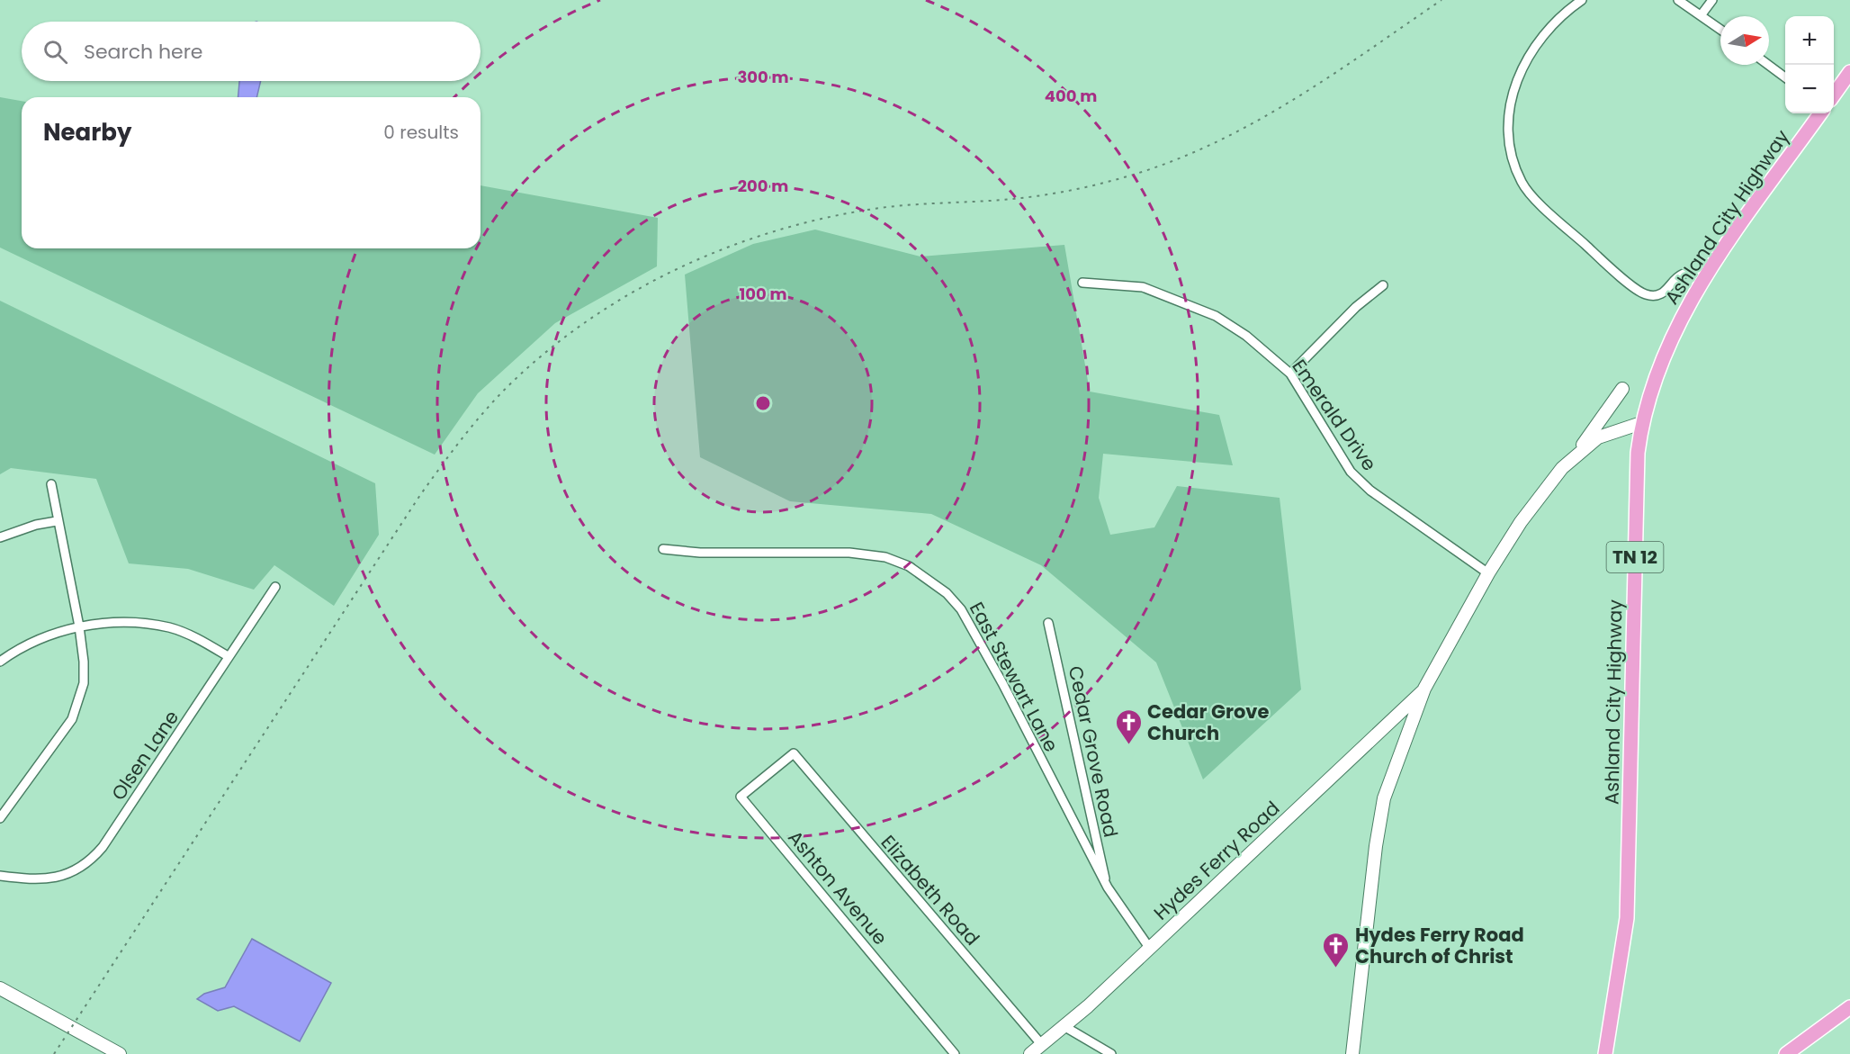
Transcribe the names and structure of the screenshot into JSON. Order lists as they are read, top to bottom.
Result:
{
  "streets": {
    "main road": ["Ashland City Highway", "TN 12"],
    "street": [
      "Emerald Drive",
      "East Stewart Lane",
      "Cedar Grove Road",
      "Olsen Lane",
      "Hydes Ferry Road",
      "Ashton Avenue",
      "Elizabeth Road"
    ]
  },
  "crossings": [
    ["East Stewart Lane", "Cedar Grove Road"],
    ["East Stewart Lane", "Hydes Ferry Road"],
    ["Hydes Ferry Road", "Elizabeth Road"],
    ["Ashton Avenue", "Elizabeth Road"]
  ],
  "places": {
    "church": ["Cedar Grove Church", "Hydes Ferry Road Church of Christ"]
  },
  "north": "right",
  "page": {
    "map_buttons": ["+", "−"],
    "search": "Search here",
    "heading": ["Nearby", "0 results"]
  },
  "rings": [
    "300 m",
    "400 m",
    "200 m",
    "100 m"
  ]
}
